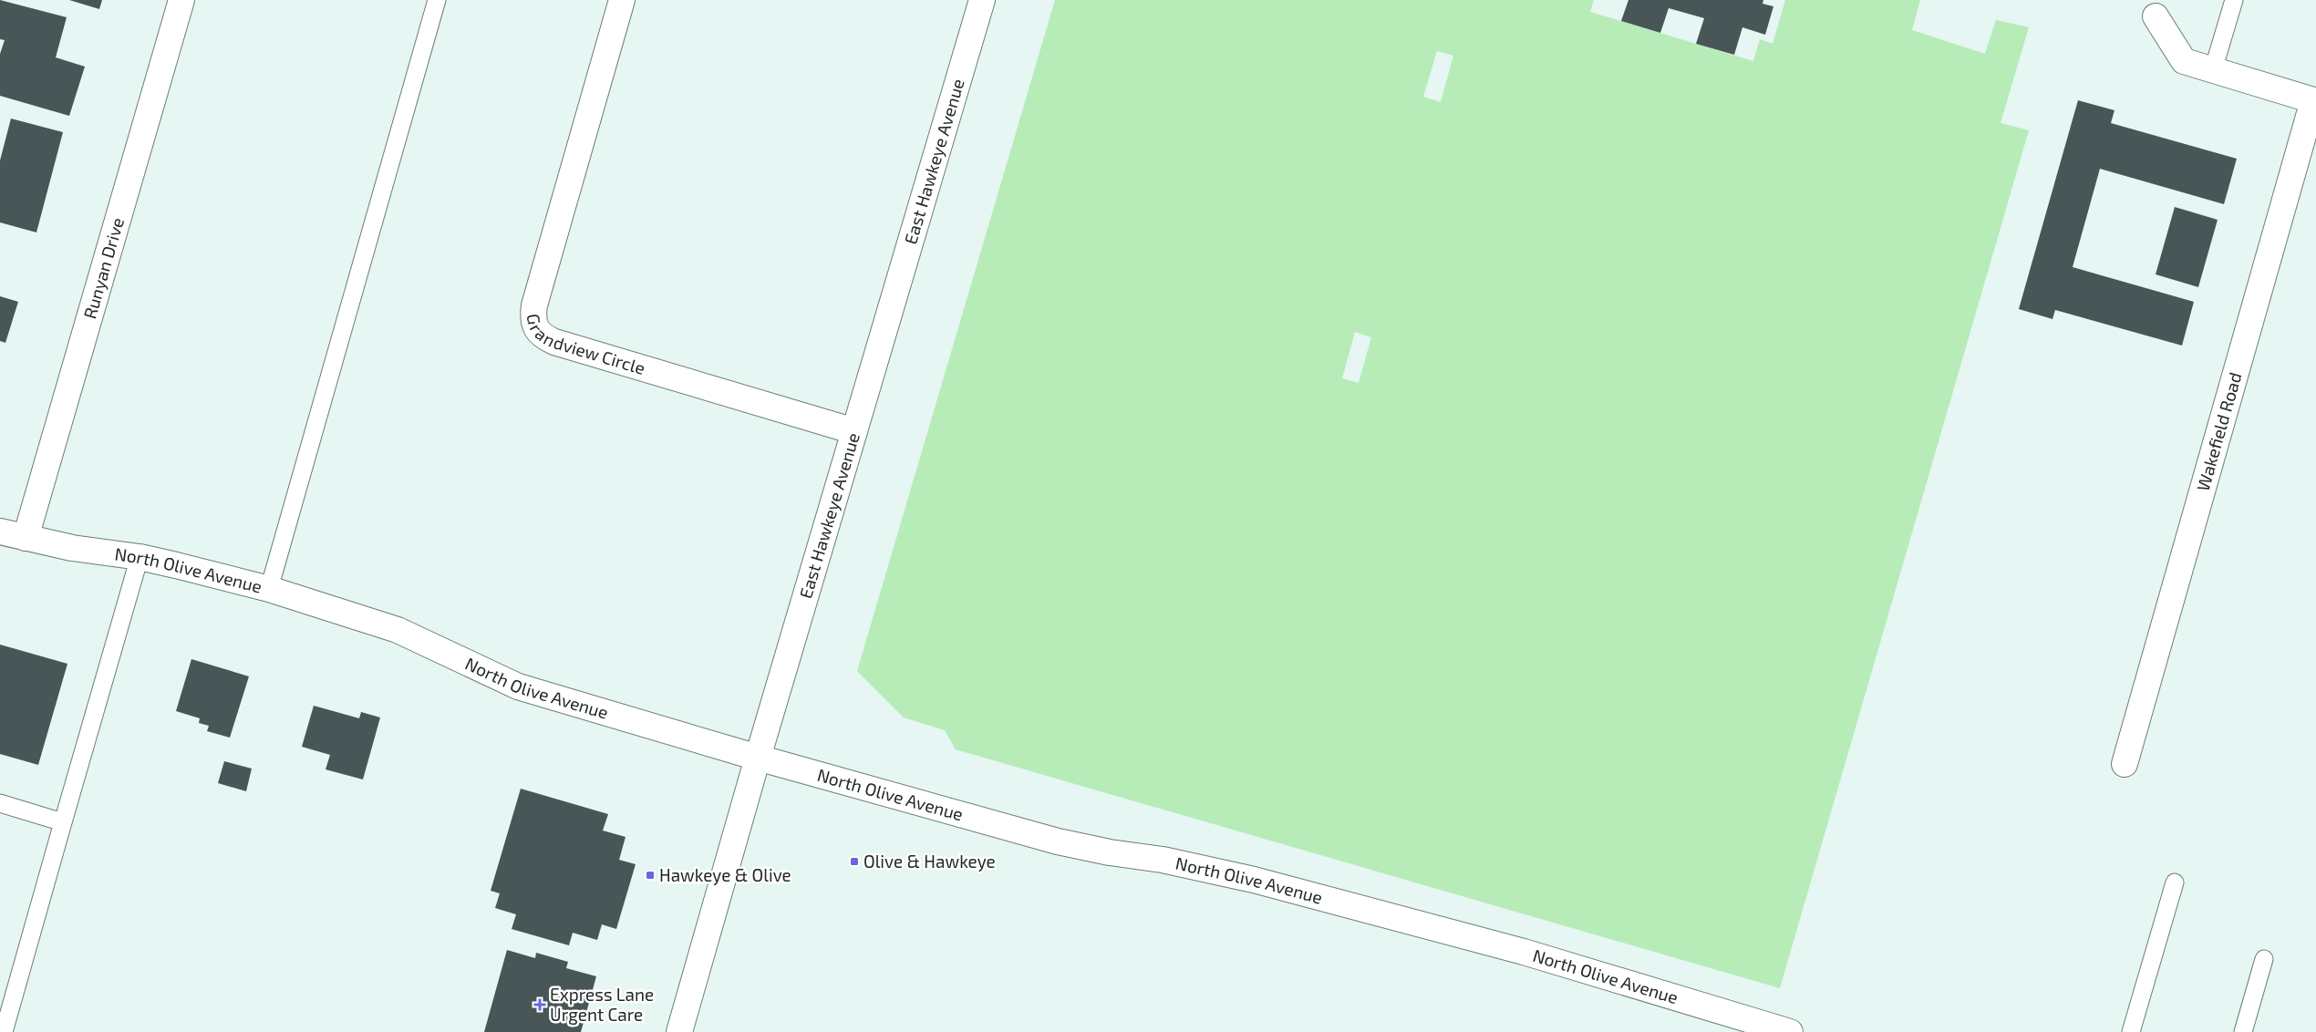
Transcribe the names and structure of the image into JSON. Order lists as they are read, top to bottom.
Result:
{
  "streets": {
    "street": [
      "East Hawkeye Avenue",
      "Runyan Drive",
      "Grandview Circle",
      "Wakefield Road",
      "North Olive Avenue"
    ]
  },
  "crossings": [
    ["East Hawkeye Avenue", "Grandview Circle"],
    ["East Hawkeye Avenue", "North Olive Avenue"],
    ["Runyan Drive", "North Olive Avenue"]
  ],
  "places": {
    "transit": ["Olive & Hawkeye", "Hawkeye & Olive"],
    "health": ["Express Lane Urgent Care"]
  }
}
